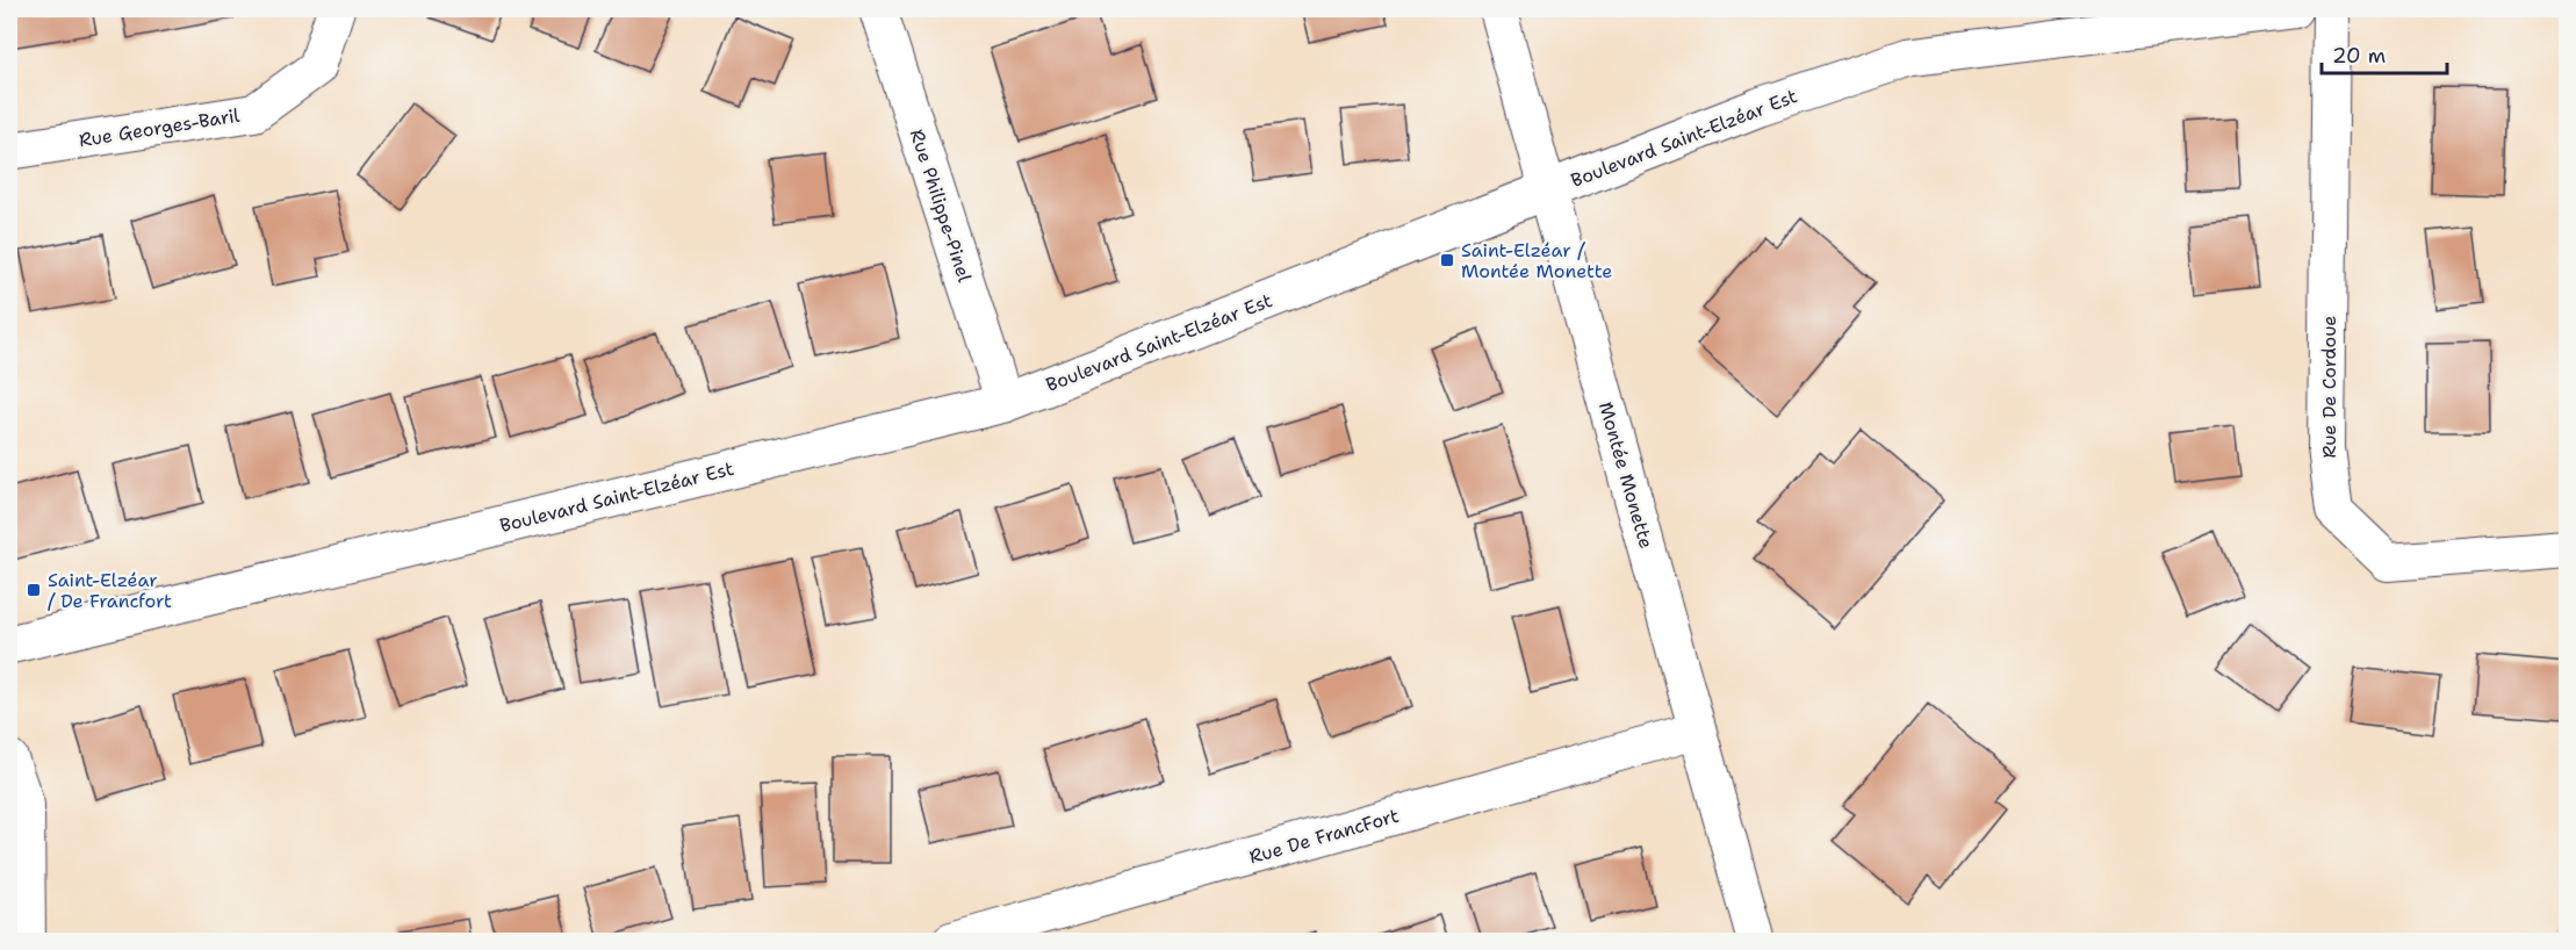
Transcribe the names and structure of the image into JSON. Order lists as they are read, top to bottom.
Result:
{
  "streets": {
    "street": [
      "Rue Georges-Baril",
      "Boulevard Saint-Elzéar Est",
      "Rue Philippe-Pinel",
      "Rue De Cordoue",
      "Montée Monette",
      "Rue De FrancFort"
    ]
  },
  "crossings": [
    ["Boulevard Saint-Elzéar Est", "Rue Philippe-Pinel"],
    ["Boulevard Saint-Elzéar Est", "Montée Monette"],
    ["Montée Monette", "Rue De FrancFort"]
  ],
  "places": {
    "transit": ["Saint-Elzéar / Montée Monette", "Saint-Elzéar / De Francfort"]
  },
  "scale_bar": "20 m"
}
